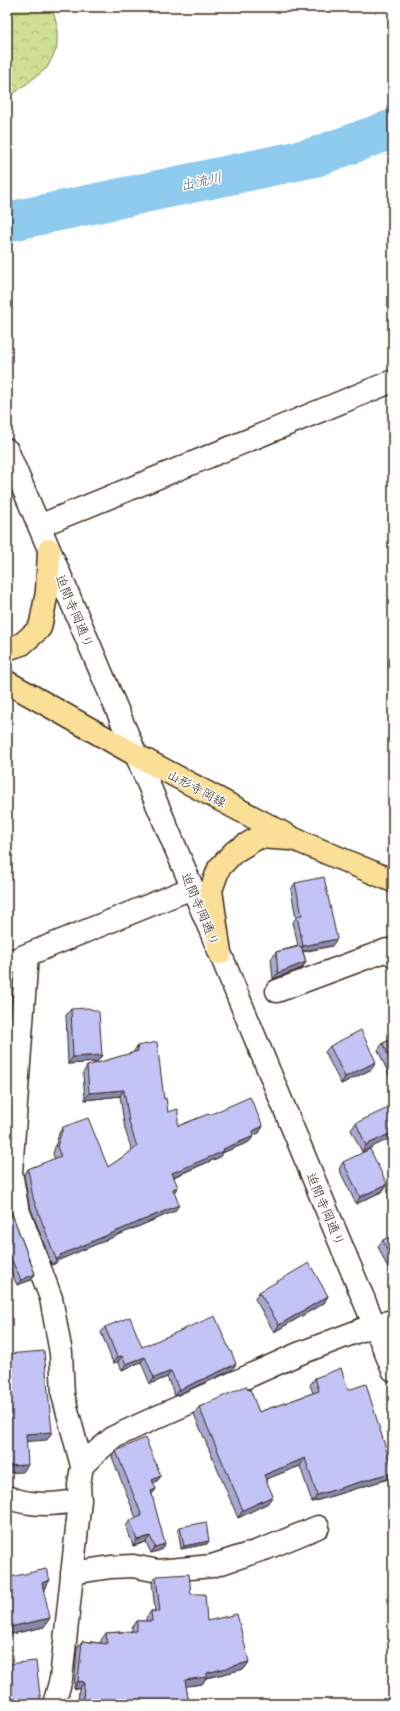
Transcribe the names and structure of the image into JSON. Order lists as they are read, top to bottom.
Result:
{
  "streets": {
    "main road": ["山形寺岡線"],
    "street": ["迫間寺岡通り"]
  },
  "crossings": [
    ["迫間寺岡通り", "山形寺岡線"]
  ],
  "water": ["出流川"]
}
